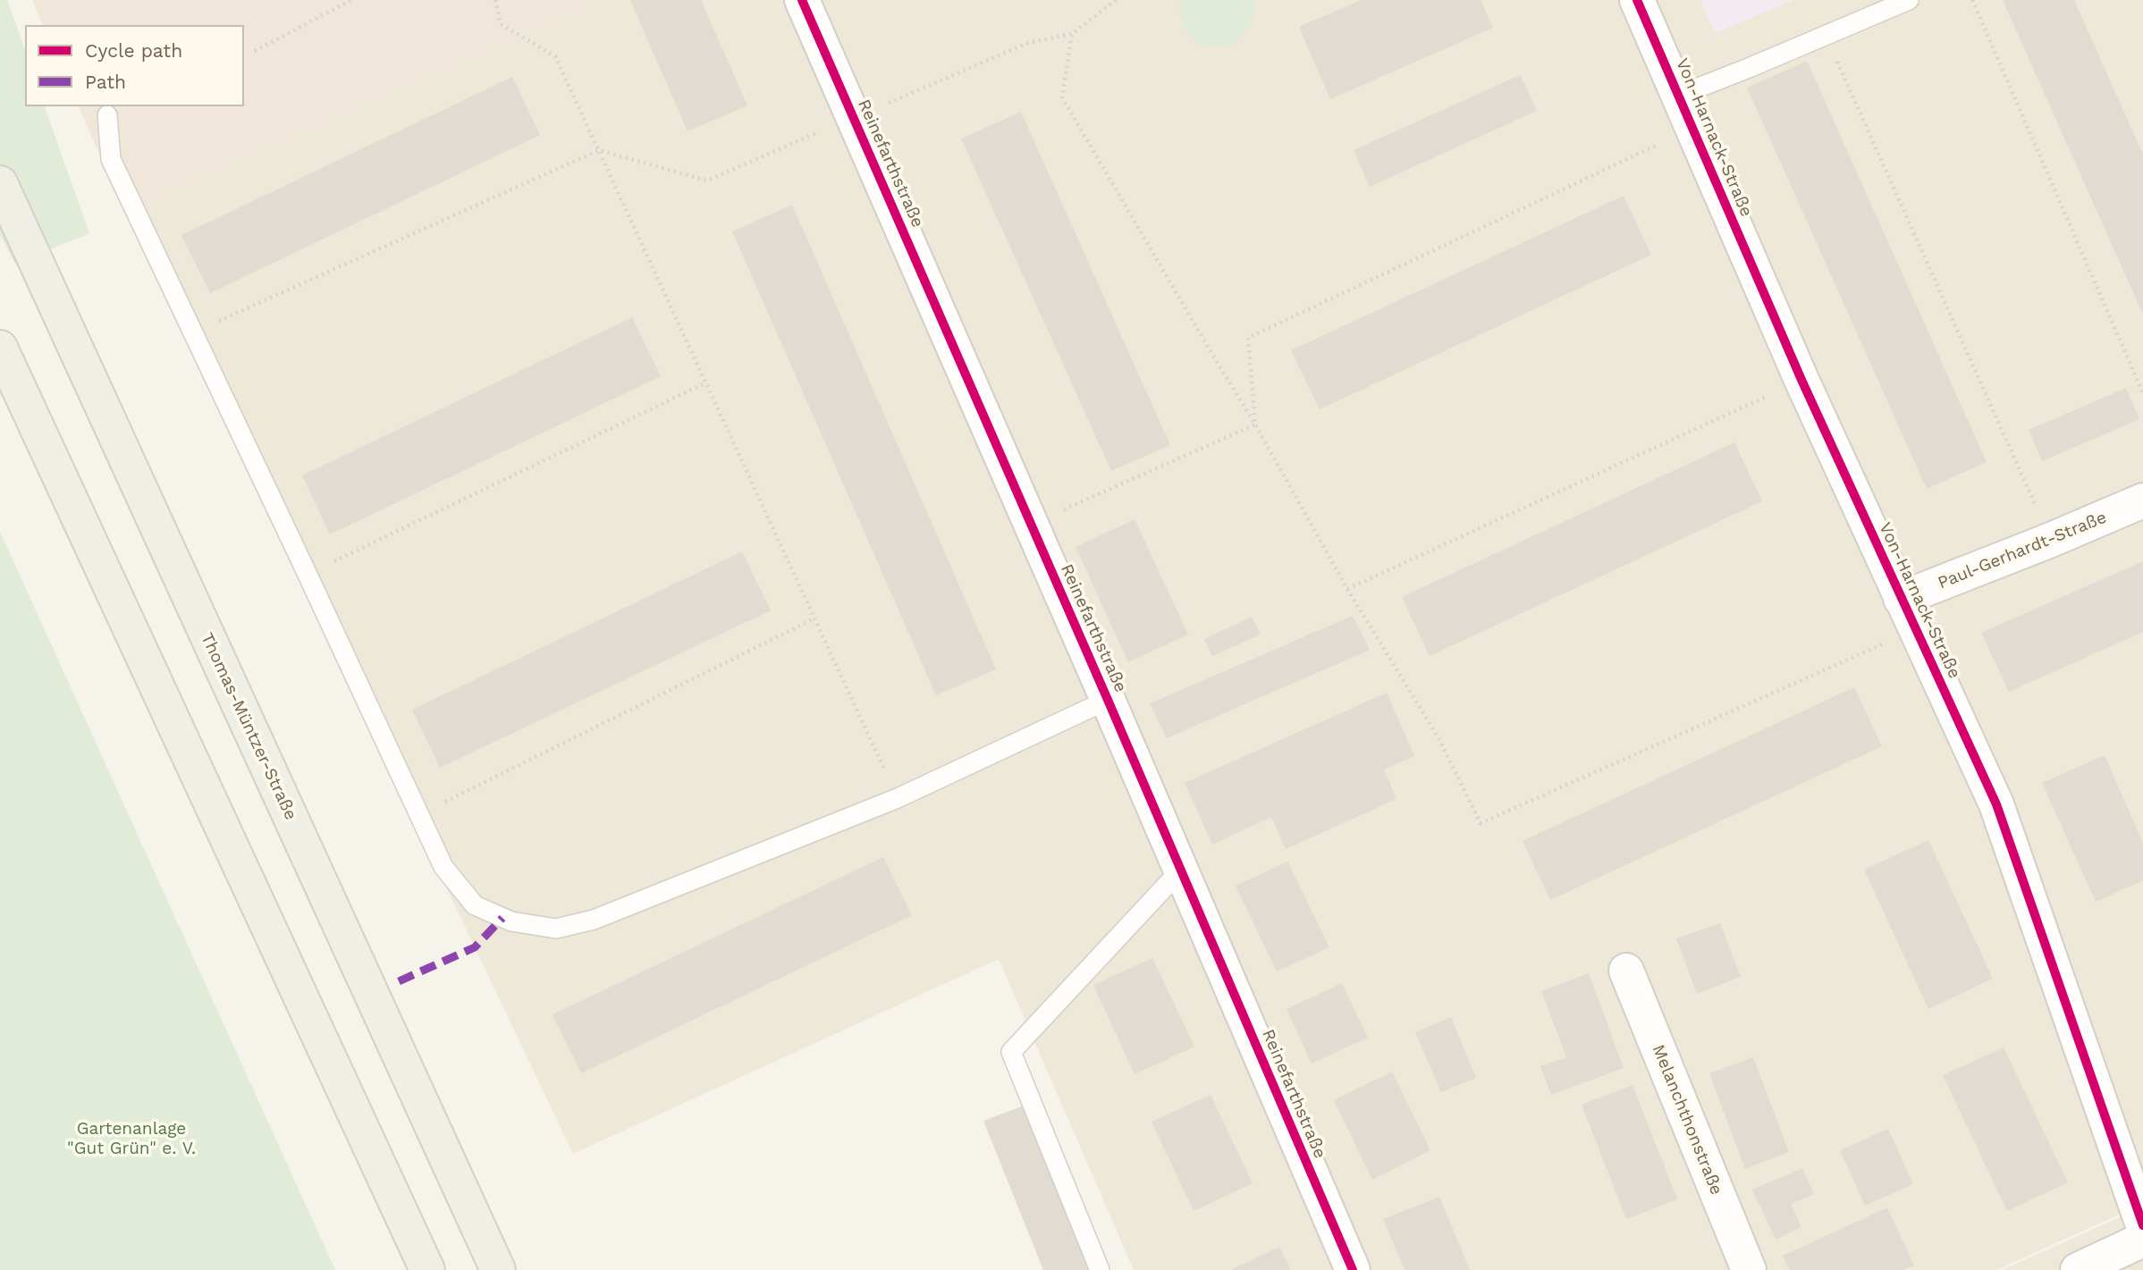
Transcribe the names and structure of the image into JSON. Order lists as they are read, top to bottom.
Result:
{
  "streets": {
    "main road": ["Thomas-Müntzer-Straße"],
    "street": [
      "Von-Harnack-Straße",
      "Reinefarthstraße",
      "Paul-Gerhardt-Straße",
      "Melanchthonstraße"
    ]
  },
  "crossings": [
    ["Von-Harnack-Straße", "Paul-Gerhardt-Straße"]
  ],
  "parks": ["Gartenanlage \"Gut Grün\" e. V."],
  "legend": ["Cycle path", "Path"]
}
